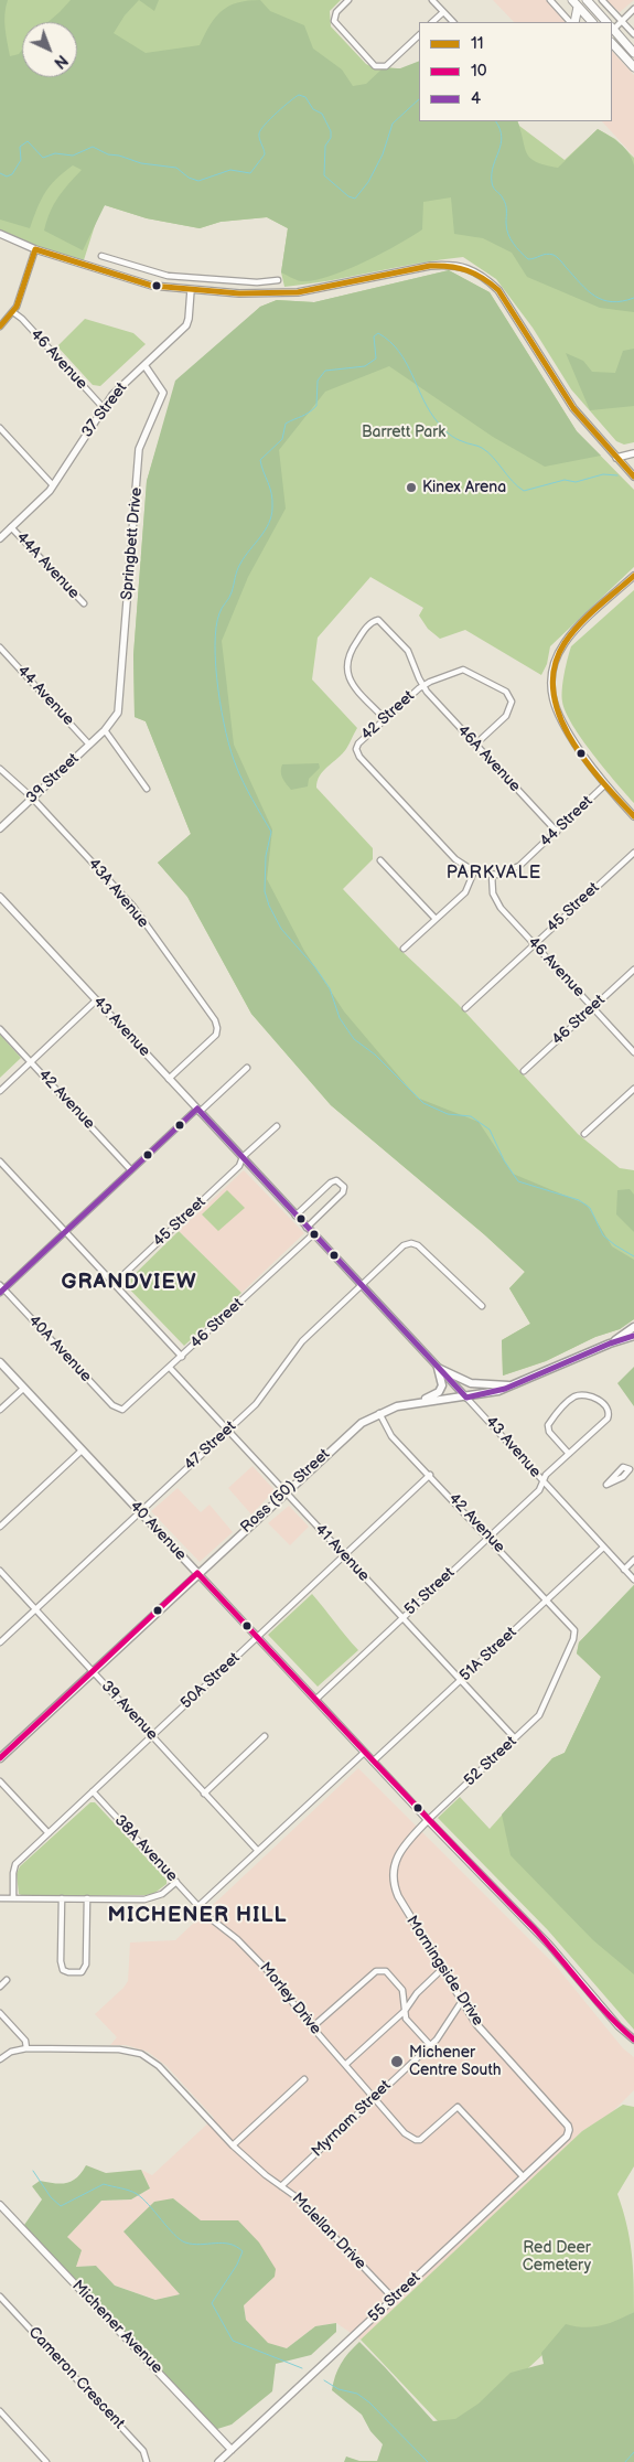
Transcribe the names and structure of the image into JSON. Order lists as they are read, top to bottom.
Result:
{
  "streets": {
    "main road": ["Ross (50) Street", "40 Avenue"],
    "street": [
      "46 Avenue",
      "37 Street",
      "Springbett Drive",
      "44A Avenue",
      "44 Avenue",
      "42 Street",
      "46A Avenue",
      "39 Street",
      "44 Street",
      "43A Avenue",
      "45 Street",
      "46 Street",
      "43 Avenue",
      "42 Avenue",
      "40A Avenue",
      "47 Street",
      "41 Avenue",
      "51 Street",
      "51A Street",
      "50A Street",
      "39 Avenue",
      "52 Street",
      "38A Avenue",
      "Morningside Drive",
      "Morley Drive",
      "Myrnam Street",
      "Mclellan Drive",
      "55 Street",
      "Michener Avenue",
      "Cameron Crescent"
    ]
  },
  "crossings": [
    ["46 Avenue", "37 Street"],
    ["46 Avenue", "44 Street"],
    ["46 Avenue", "45 Street"],
    ["46 Avenue", "46 Street"],
    ["37 Street", "Springbett Drive"],
    ["37 Street", "44A Avenue"],
    ["Springbett Drive", "39 Street"],
    ["44 Avenue", "39 Street"],
    ["42 Street", "46A Avenue"],
    ["42 Street", "44 Street"],
    ["46A Avenue", "44 Street"],
    ["39 Street", "43A Avenue"],
    ["43A Avenue", "43 Avenue"],
    ["45 Street", "43 Avenue"],
    ["46 Street", "43 Avenue"],
    ["46 Street", "40A Avenue"],
    ["46 Street", "41 Avenue"],
    ["43 Avenue", "47 Street"],
    ["43 Avenue", "Ross (50) Street"],
    ["43 Avenue", "51 Street"],
    ["43 Avenue", "51A Street"],
    ["42 Avenue", "Ross (50) Street"],
    ["42 Avenue", "51 Street"],
    ["42 Avenue", "51A Street"],
    ["42 Avenue", "50A Street"],
    ["42 Avenue", "52 Street"],
    ["47 Street", "40 Avenue"],
    ["47 Street", "41 Avenue"],
    ["47 Street", "39 Avenue"],
    ["Ross (50) Street", "40 Avenue"],
    ["Ross (50) Street", "41 Avenue"],
    ["Ross (50) Street", "39 Avenue"],
    ["40 Avenue", "51 Street"],
    ["40 Avenue", "51A Street"],
    ["40 Avenue", "50A Street"],
    ["40 Avenue", "52 Street"],
    ["41 Avenue", "51 Street"],
    ["41 Avenue", "51A Street"],
    ["41 Avenue", "50A Street"],
    ["41 Avenue", "52 Street"],
    ["50A Street", "39 Avenue"],
    ["50A Street", "38A Avenue"],
    ["52 Street", "Morningside Drive"],
    ["38A Avenue", "Morley Drive"],
    ["Morningside Drive", "Myrnam Street"],
    ["Morningside Drive", "55 Street"],
    ["Morley Drive", "Myrnam Street"],
    ["Morley Drive", "55 Street"],
    ["Myrnam Street", "Mclellan Drive"],
    ["Mclellan Drive", "55 Street"],
    ["55 Street", "Michener Avenue"]
  ],
  "districts": ["PARKVALE", "GRANDVIEW", "MICHENER HILL"],
  "parks": ["Barrett Park", "Red Deer Cemetery"],
  "places": ["Kinex Arena", "Michener Centre South"],
  "lines": ["transit line 11", "transit line 4", "transit line 10"],
  "legend": ["11", "10", "4"],
  "north": "bottom right"
}
